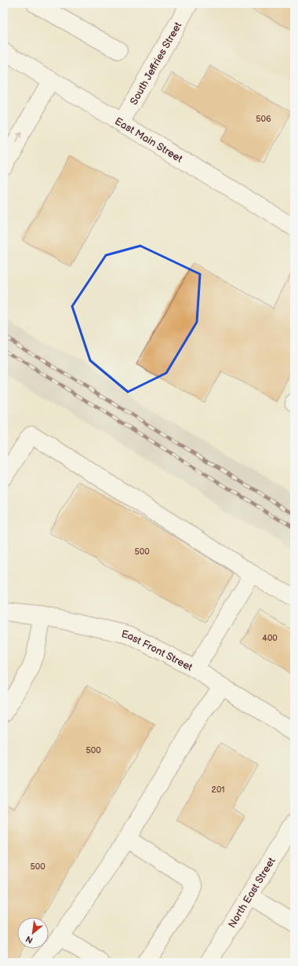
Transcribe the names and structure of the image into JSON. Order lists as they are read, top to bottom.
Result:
{
  "streets": {
    "street": [
      "South Jeffries Street",
      "East Main Street",
      "East Front Street",
      "North East Street"
    ]
  },
  "crossings": [
    ["South Jeffries Street", "East Main Street"]
  ],
  "house_numbers": [
    "506",
    "500",
    "400",
    "500",
    "201",
    "500"
  ],
  "north": "bottom left"
}
